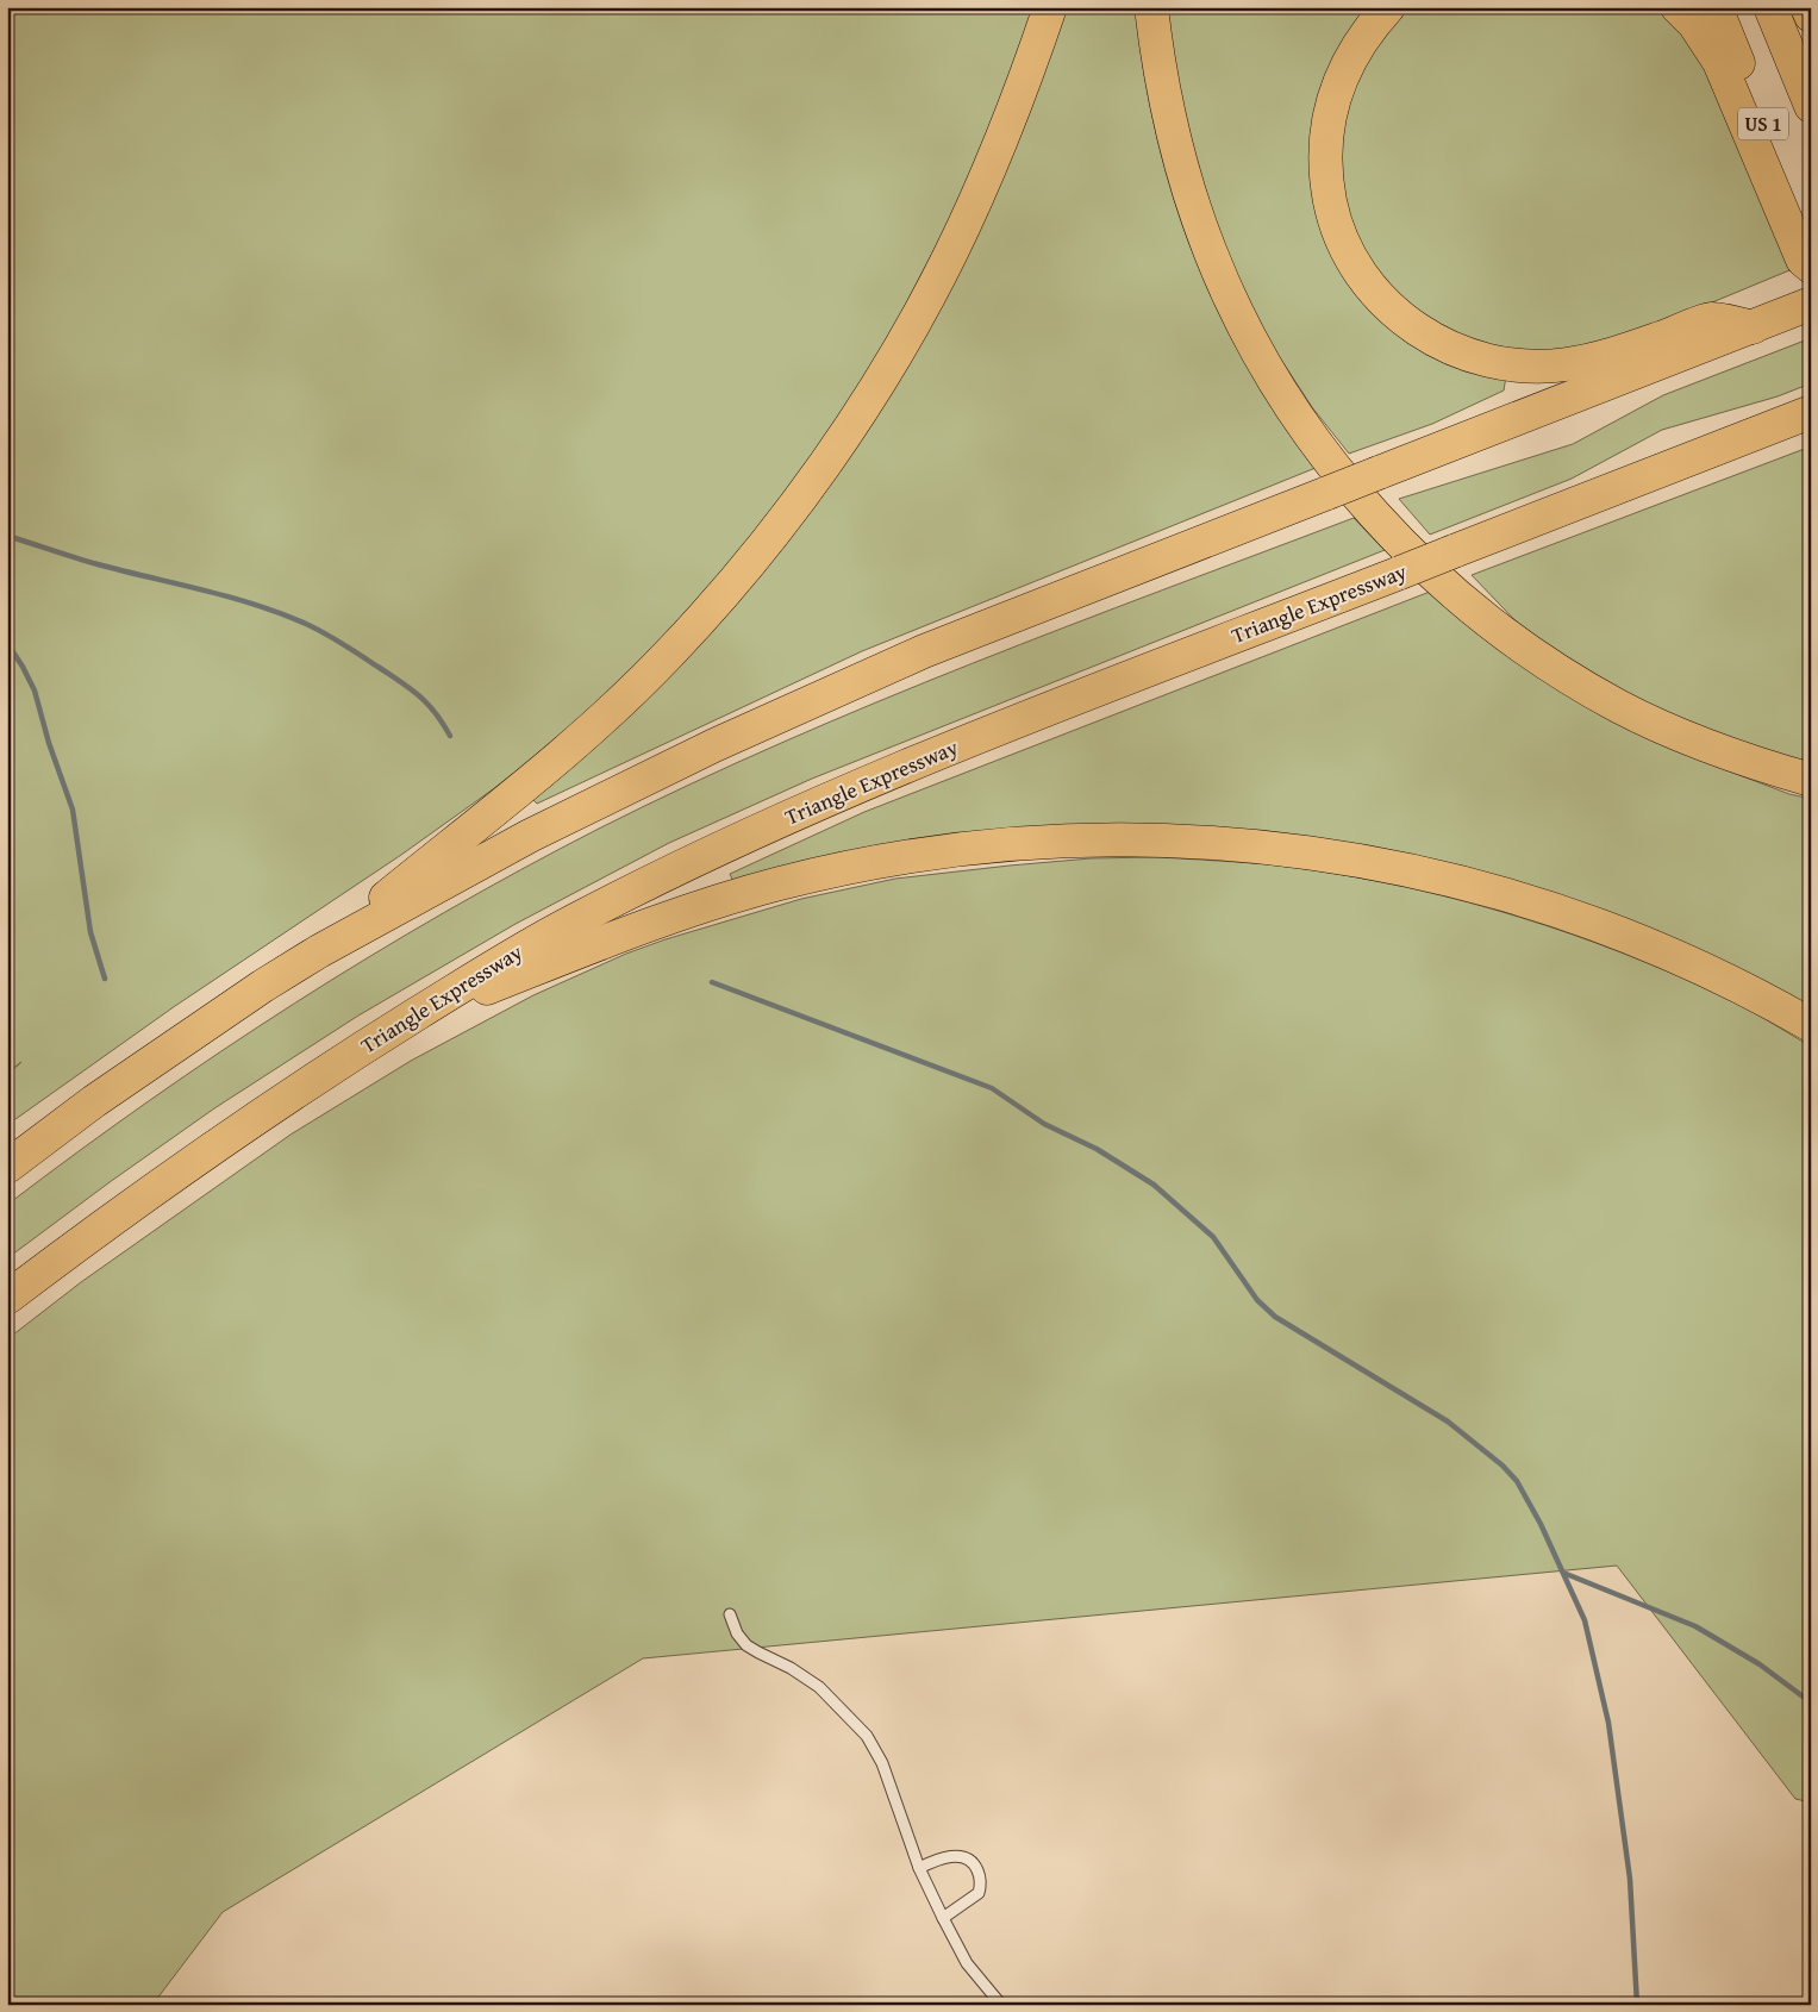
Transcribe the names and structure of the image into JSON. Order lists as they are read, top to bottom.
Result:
{
  "streets": {
    "highway": ["US 1", "Triangle Expressway"]
  }
}
